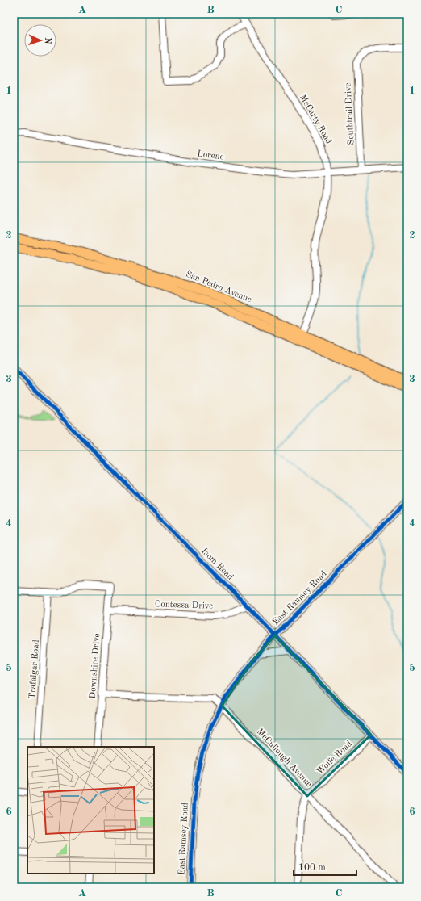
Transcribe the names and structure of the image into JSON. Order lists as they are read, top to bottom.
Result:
{
  "streets": {
    "main road": ["San Pedro Avenue"],
    "street": [
      "Southtrail Drive",
      "McCarty Road",
      "Lorene",
      "Isom Road",
      "East Ramsey Road",
      "Contessa Drive",
      "Downshire Drive",
      "Trafalgar Road",
      "McCullough Avenue",
      "Wolfe Road"
    ]
  },
  "crossings": [
    ["Southtrail Drive", "Lorene"],
    ["McCarty Road", "Lorene"],
    ["McCarty Road", "San Pedro Avenue"],
    ["Isom Road", "East Ramsey Road"],
    ["Isom Road", "Contessa Drive"],
    ["Isom Road", "Wolfe Road"],
    ["East Ramsey Road", "McCullough Avenue"],
    ["Contessa Drive", "Downshire Drive"],
    ["Downshire Drive", "Trafalgar Road"],
    ["Downshire Drive", "McCullough Avenue"],
    ["McCullough Avenue", "Wolfe Road"]
  ],
  "scale_bar": "100 m",
  "north": "right",
  "grid": {
    "columns": ["A", "B", "C"],
    "rows": [
      "1",
      "2",
      "3",
      "4",
      "5",
      "6"
    ]
  }
}
